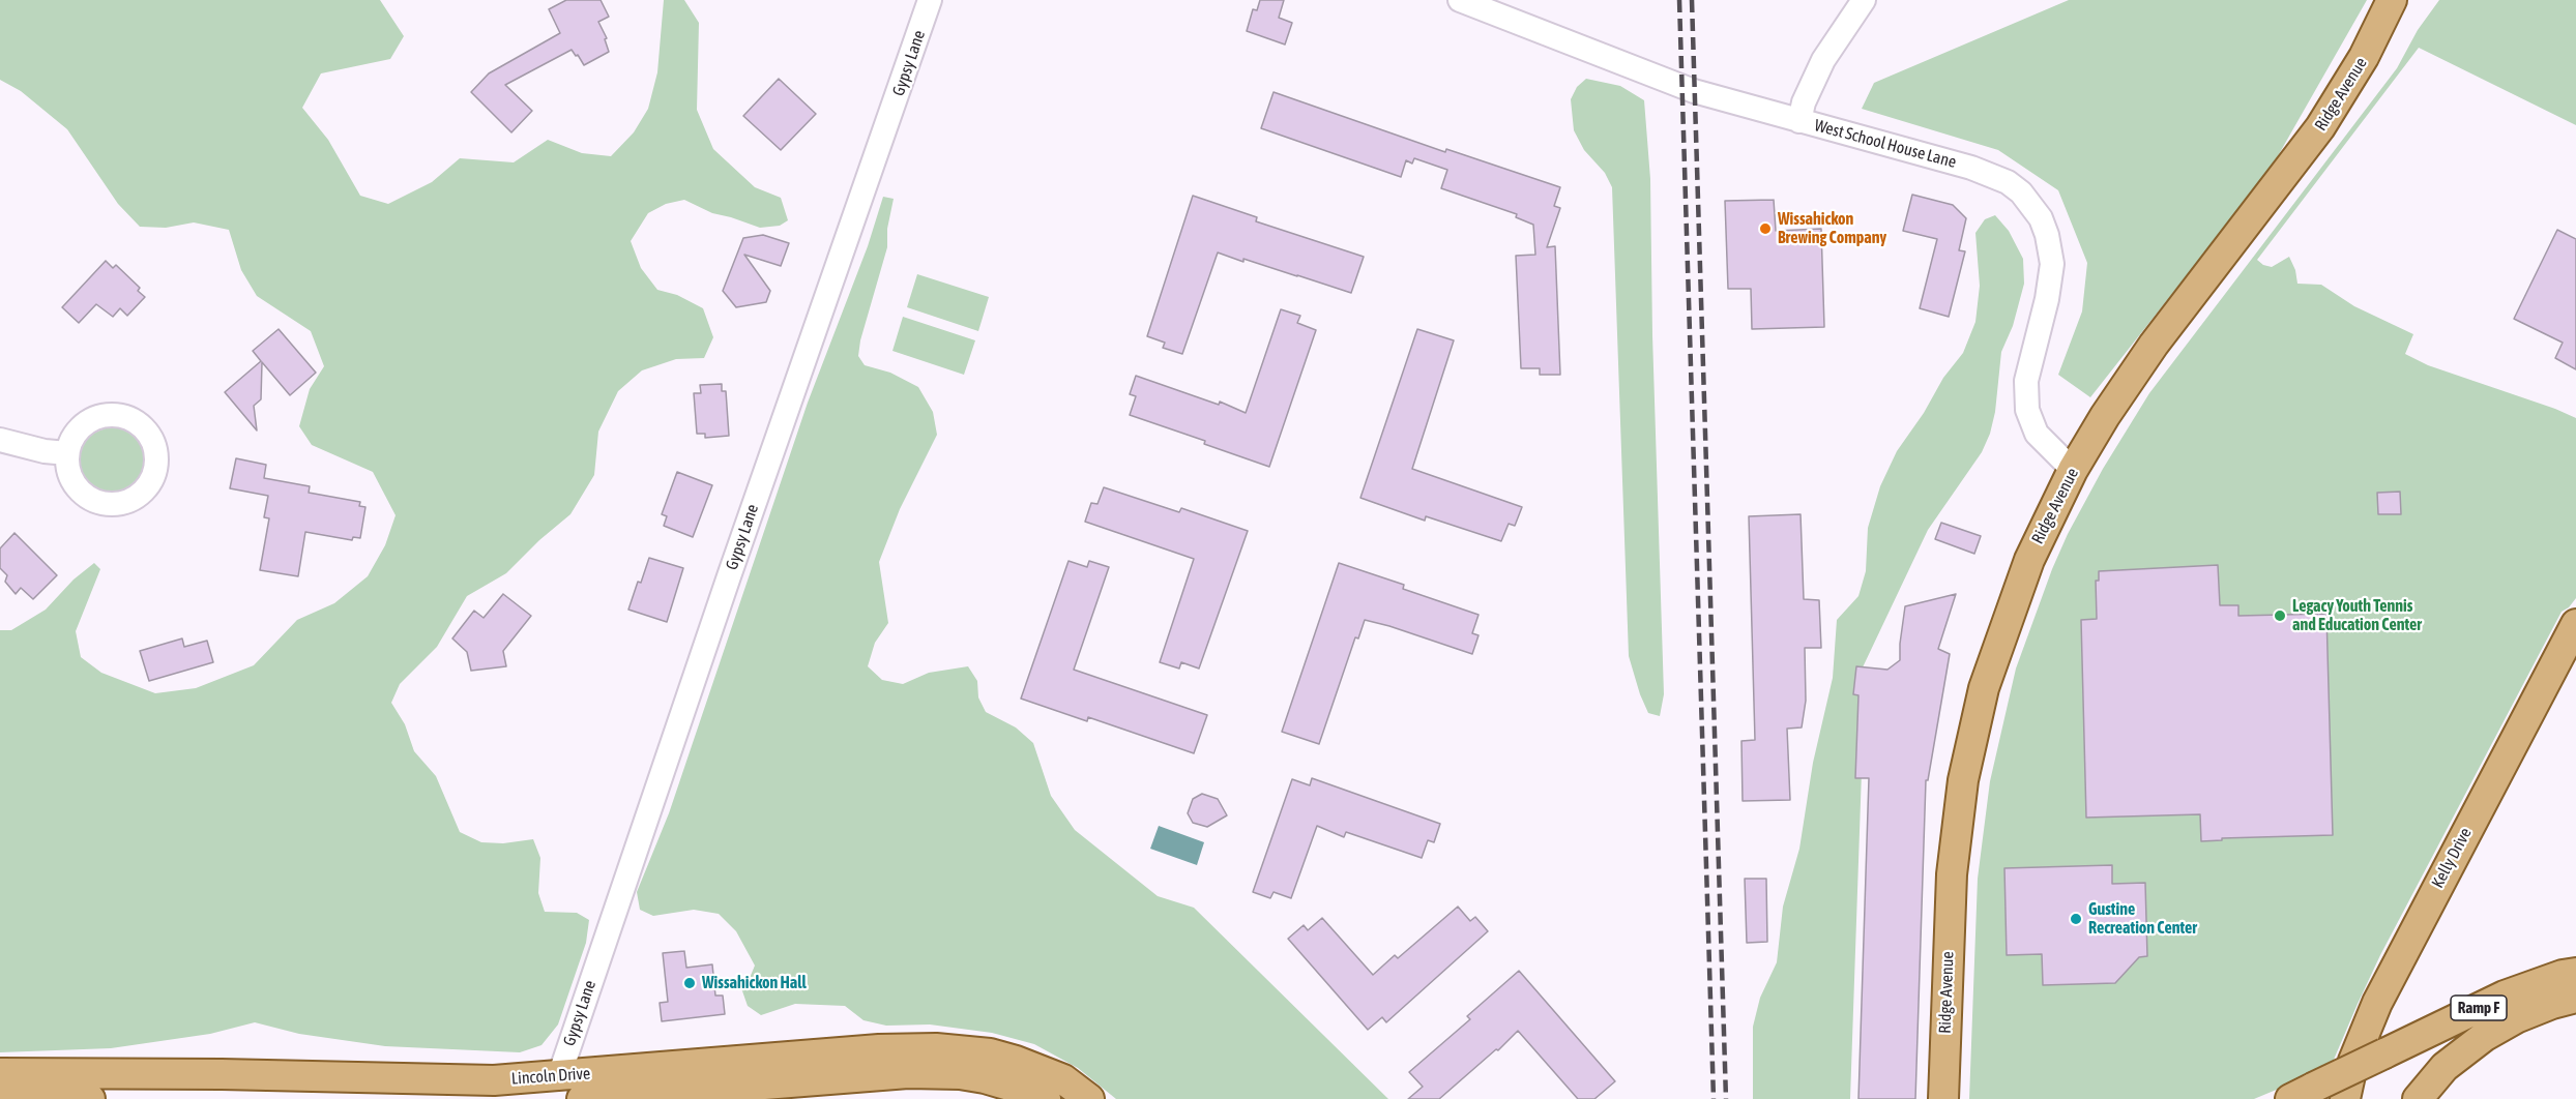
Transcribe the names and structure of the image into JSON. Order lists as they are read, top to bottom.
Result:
{
  "streets": {
    "main road": [
      "Ridge Avenue",
      "Kelly Drive",
      "Ramp F",
      "Lincoln Drive"
    ],
    "street": ["Gypsy Lane", "West School House Lane"]
  },
  "crossings": [
    ["Gypsy Lane", "Lincoln Drive"],
    ["Ridge Avenue", "West School House Lane"]
  ],
  "places": [
    "Wissahickon Brewing Company",
    "Legacy Youth Tennis and Education Center",
    "Gustine Recreation Center",
    "Wissahickon Hall"
  ]
}
